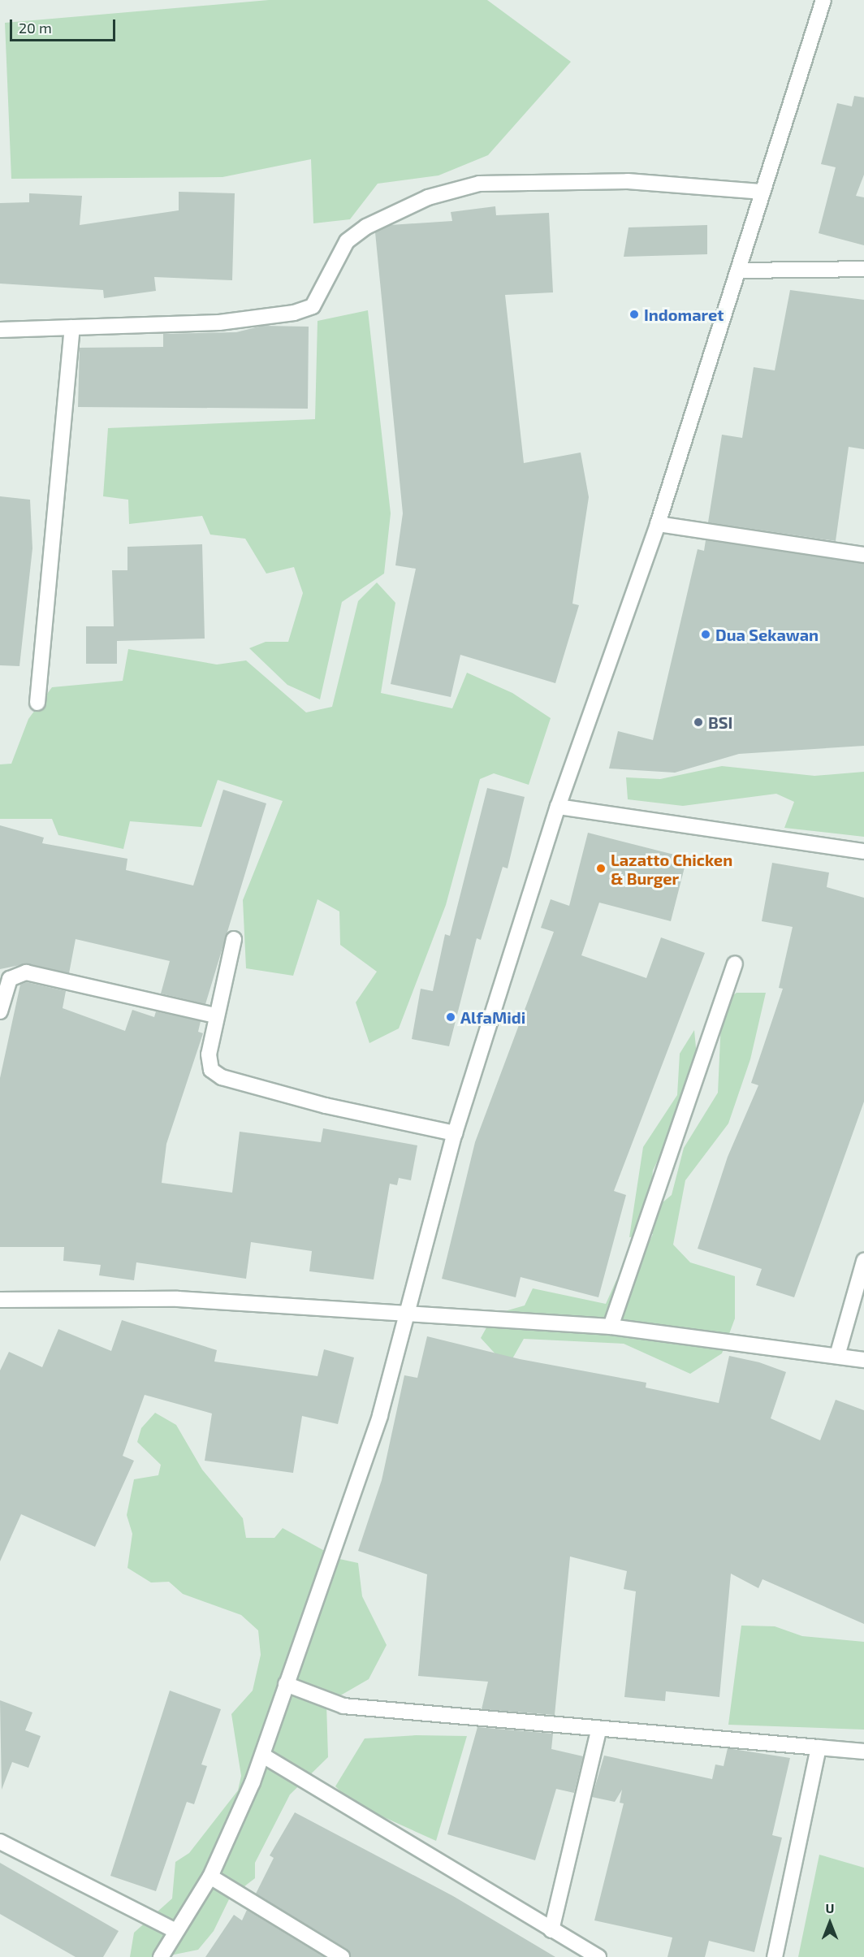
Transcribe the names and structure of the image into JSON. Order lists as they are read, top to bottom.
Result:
{
  "places": [
    "Indomaret",
    "Dua Sekawan",
    "BSI",
    "Lazatto Chicken & Burger",
    "AlfaMidi"
  ],
  "scale_bar": "20 m",
  "north": "top"
}
